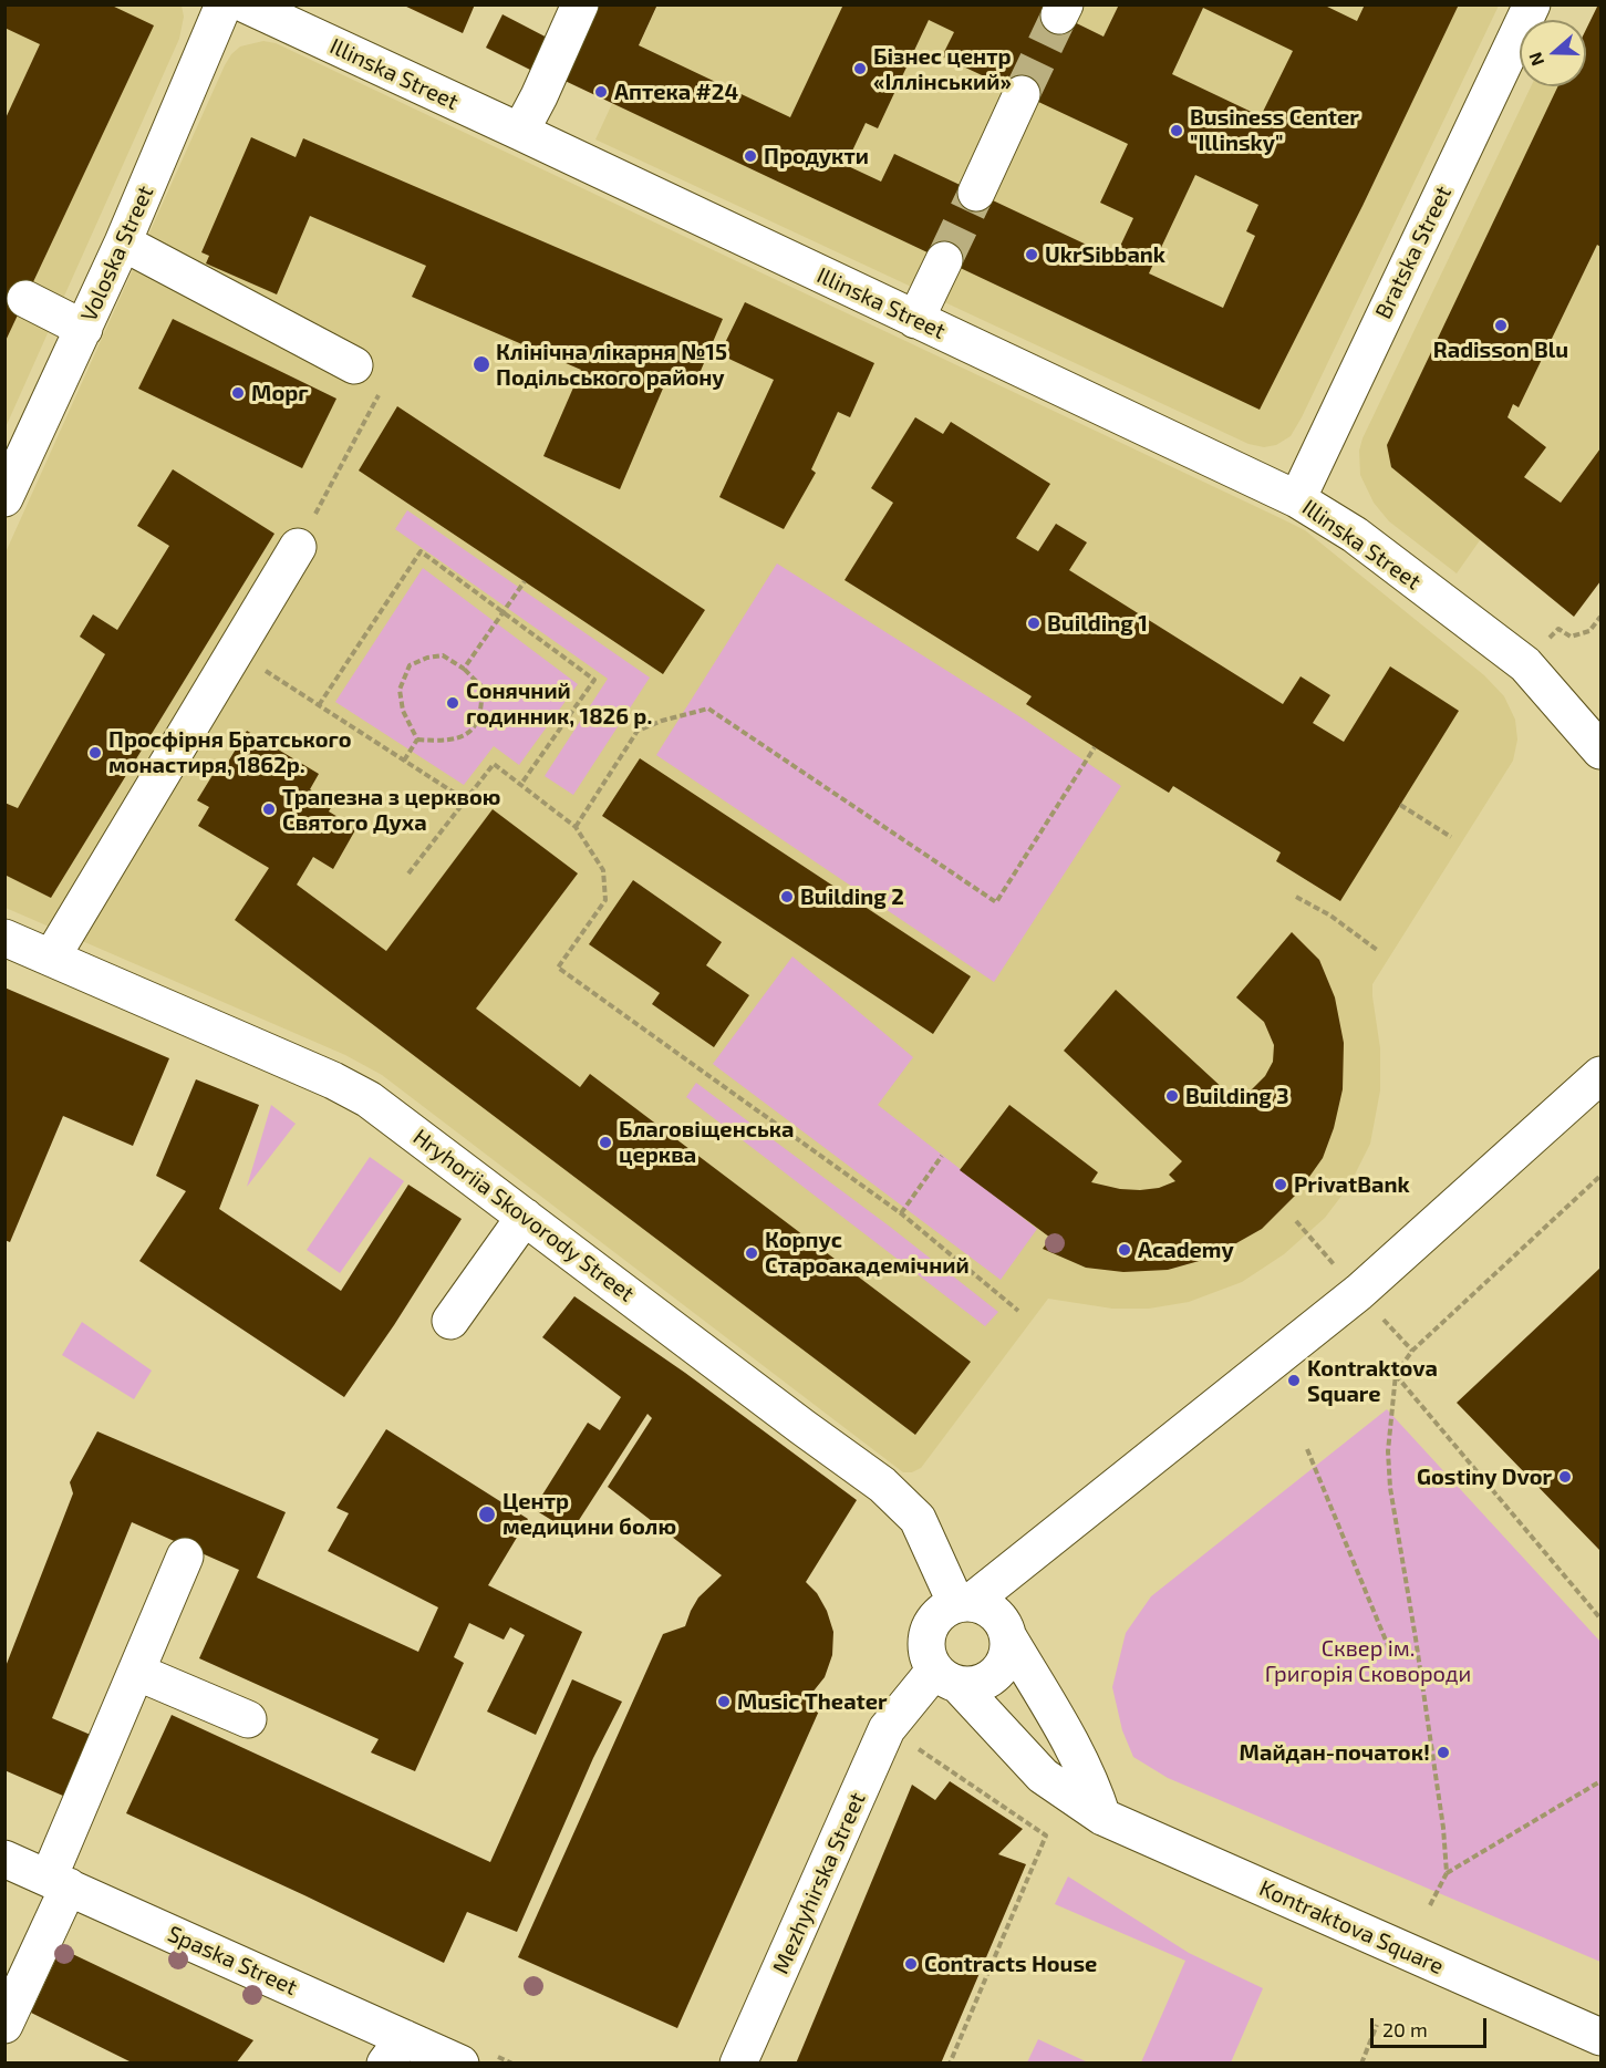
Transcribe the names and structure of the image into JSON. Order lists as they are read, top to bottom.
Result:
{
  "streets": {
    "street": [
      "Illinska Street",
      "Bratska Street",
      "Voloska Street",
      "Hryhoriia Skovorody Street",
      "Mezhyhirska Street",
      "Kontraktova Square",
      "Spaska Street"
    ]
  },
  "crossings": [
    ["Illinska Street", "Bratska Street"],
    ["Hryhoriia Skovorody Street", "Mezhyhirska Street"],
    ["Hryhoriia Skovorody Street", "Kontraktova Square"],
    ["Mezhyhirska Street", "Kontraktova Square"]
  ],
  "parks": ["Сквер ім. Григорія Сковороди"],
  "places": [
    "Бізнес центр «Іллінський»",
    "Аптека #24",
    "Business Center \"Illinsky\"",
    "Продукти",
    "UkrSibbank",
    "Radisson Blu",
    "Клінічна лікарня №15 Подільського району",
    "Морг",
    "Building 1",
    "Сонячний годинник, 1826 р.",
    "Просфірня Братського монастиря, 1862р.",
    "Трапезна з церквою Святого Духа",
    "Building 2",
    "Building 3",
    "Благовіщенська церква",
    "PrivatBank",
    "Academy",
    "Корпус Староакадемічний",
    "Kontraktova Square",
    "Gostiny Dvor",
    "Центр медицини болю",
    "Music Theater",
    "Майдан-початок!",
    "Contracts House"
  ],
  "scale_bar": "20 m",
  "north": "left"
}
